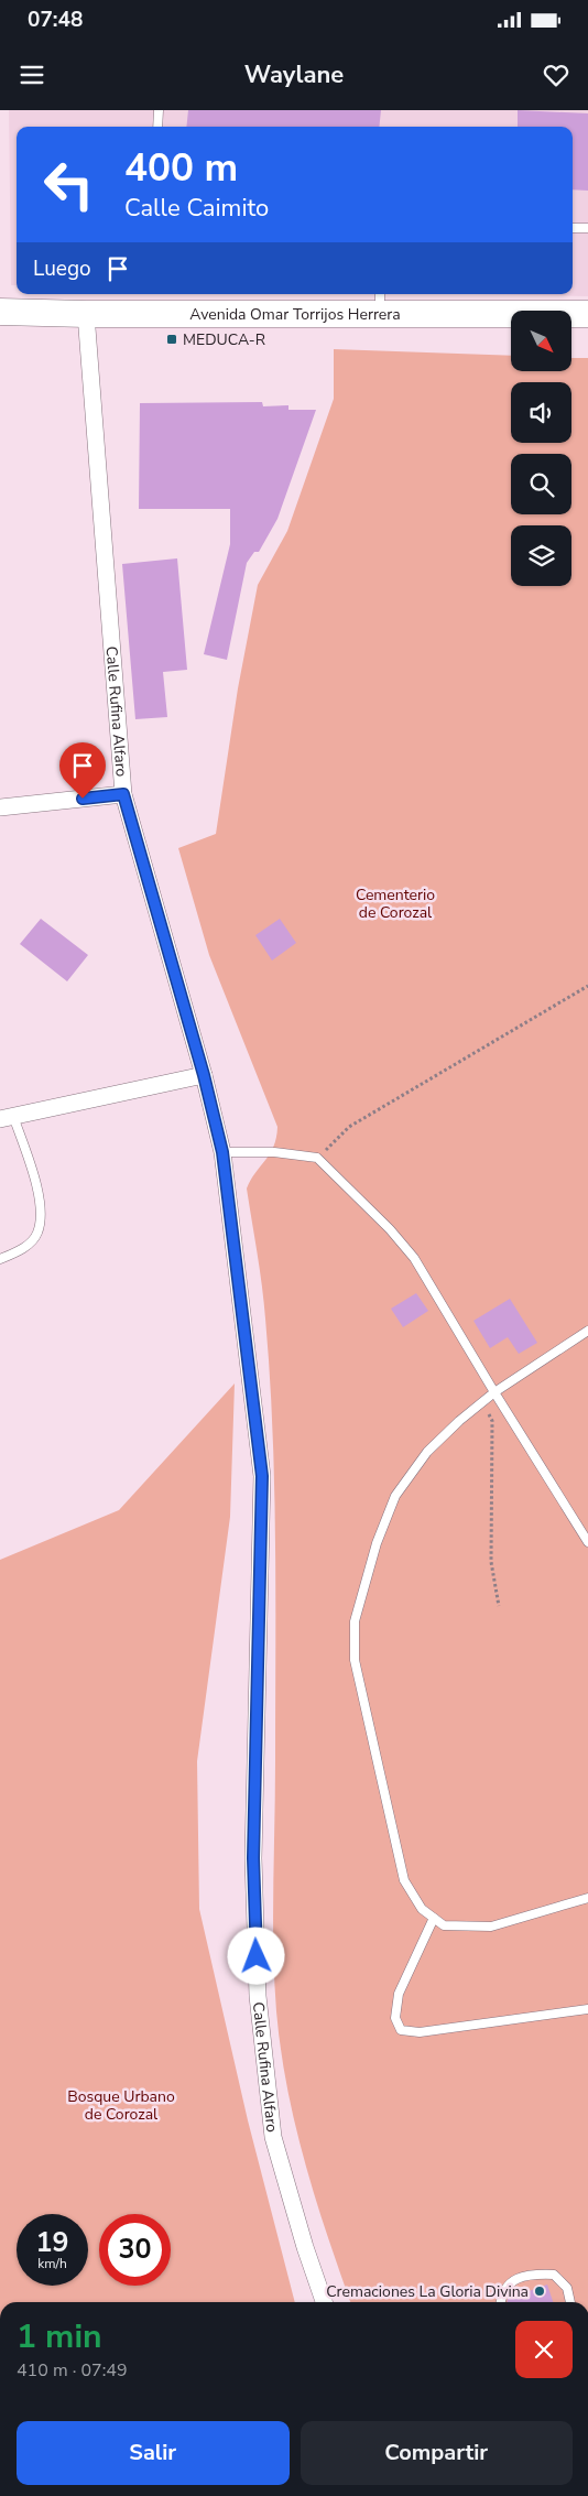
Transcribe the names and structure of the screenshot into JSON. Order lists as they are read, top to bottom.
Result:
{
  "streets": {
    "main road": ["Avenida Omar Torrijos Herrera"],
    "street": ["Calle Rufina Alfaro"]
  },
  "crossings": [
    ["Avenida Omar Torrijos Herrera", "Calle Rufina Alfaro"]
  ],
  "parks": ["Cementerio de Corozal", "Bosque Urbano de Corozal"],
  "places": {
    "transit": ["MEDUCA-R"],
    "other": ["Cremaciones La Gloria Divina"]
  },
  "north": "bottom right",
  "page": {
    "status": "07:48",
    "header": "Waylane",
    "turn": ["400 m", "Calle Caimito"],
    "then": "Luego",
    "speed": "19 km/h",
    "limit": "30",
    "heading": ["1 min", "410 m · 07:49"],
    "buttons": ["Salir", "Compartir"]
  }
}
